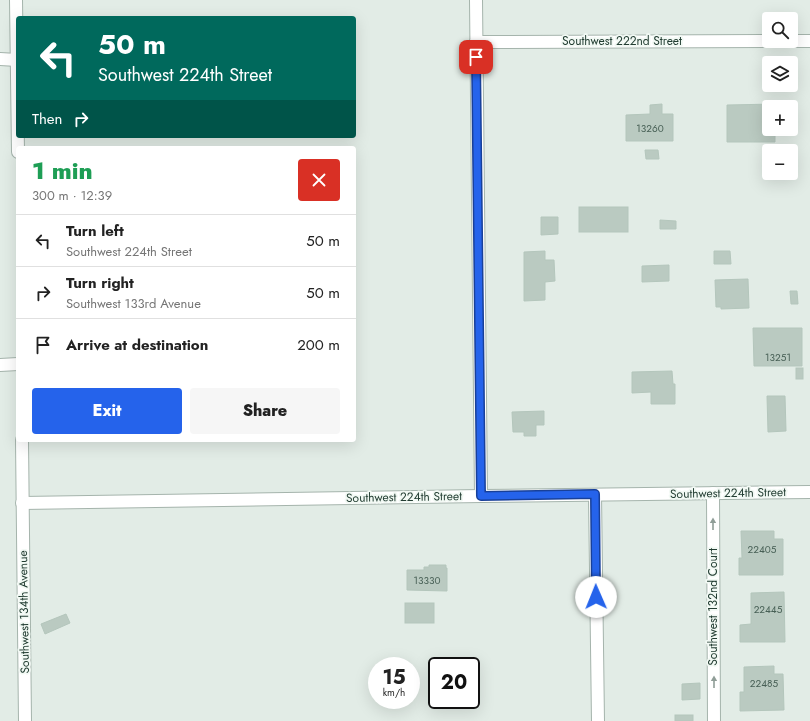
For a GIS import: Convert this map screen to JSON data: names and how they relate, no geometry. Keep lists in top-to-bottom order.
{
  "streets": {
    "street": [
      "Southwest 222nd Street",
      "Southwest 224th Street",
      "Southwest 132nd Court",
      "Southwest 134th Avenue"
    ]
  },
  "crossings": [
    ["Southwest 224th Street", "Southwest 132nd Court"],
    ["Southwest 224th Street", "Southwest 134th Avenue"]
  ],
  "one_way": ["Southwest 132nd Court"],
  "house_numbers": [
    "13260",
    "13251",
    "22405",
    "13330",
    "22445",
    "22485"
  ],
  "page": {
    "map_buttons": ["+", "−"],
    "turn": ["50 m", "Southwest 224th Street"],
    "then": "Then",
    "heading": ["1 min", "300 m · 12:39"],
    "list": [
      {
        "name": "Turn left",
        "note": "Southwest 224th Street",
        "value": "50 m"
      },
      {
        "name": "Turn right",
        "note": "Southwest 133rd Avenue",
        "value": "50 m"
      },
      {
        "name": "Arrive at destination",
        "value": "200 m"
      }
    ],
    "buttons": ["Exit", "Share"],
    "speed": "15 km/h",
    "limit": "20"
  }
}
